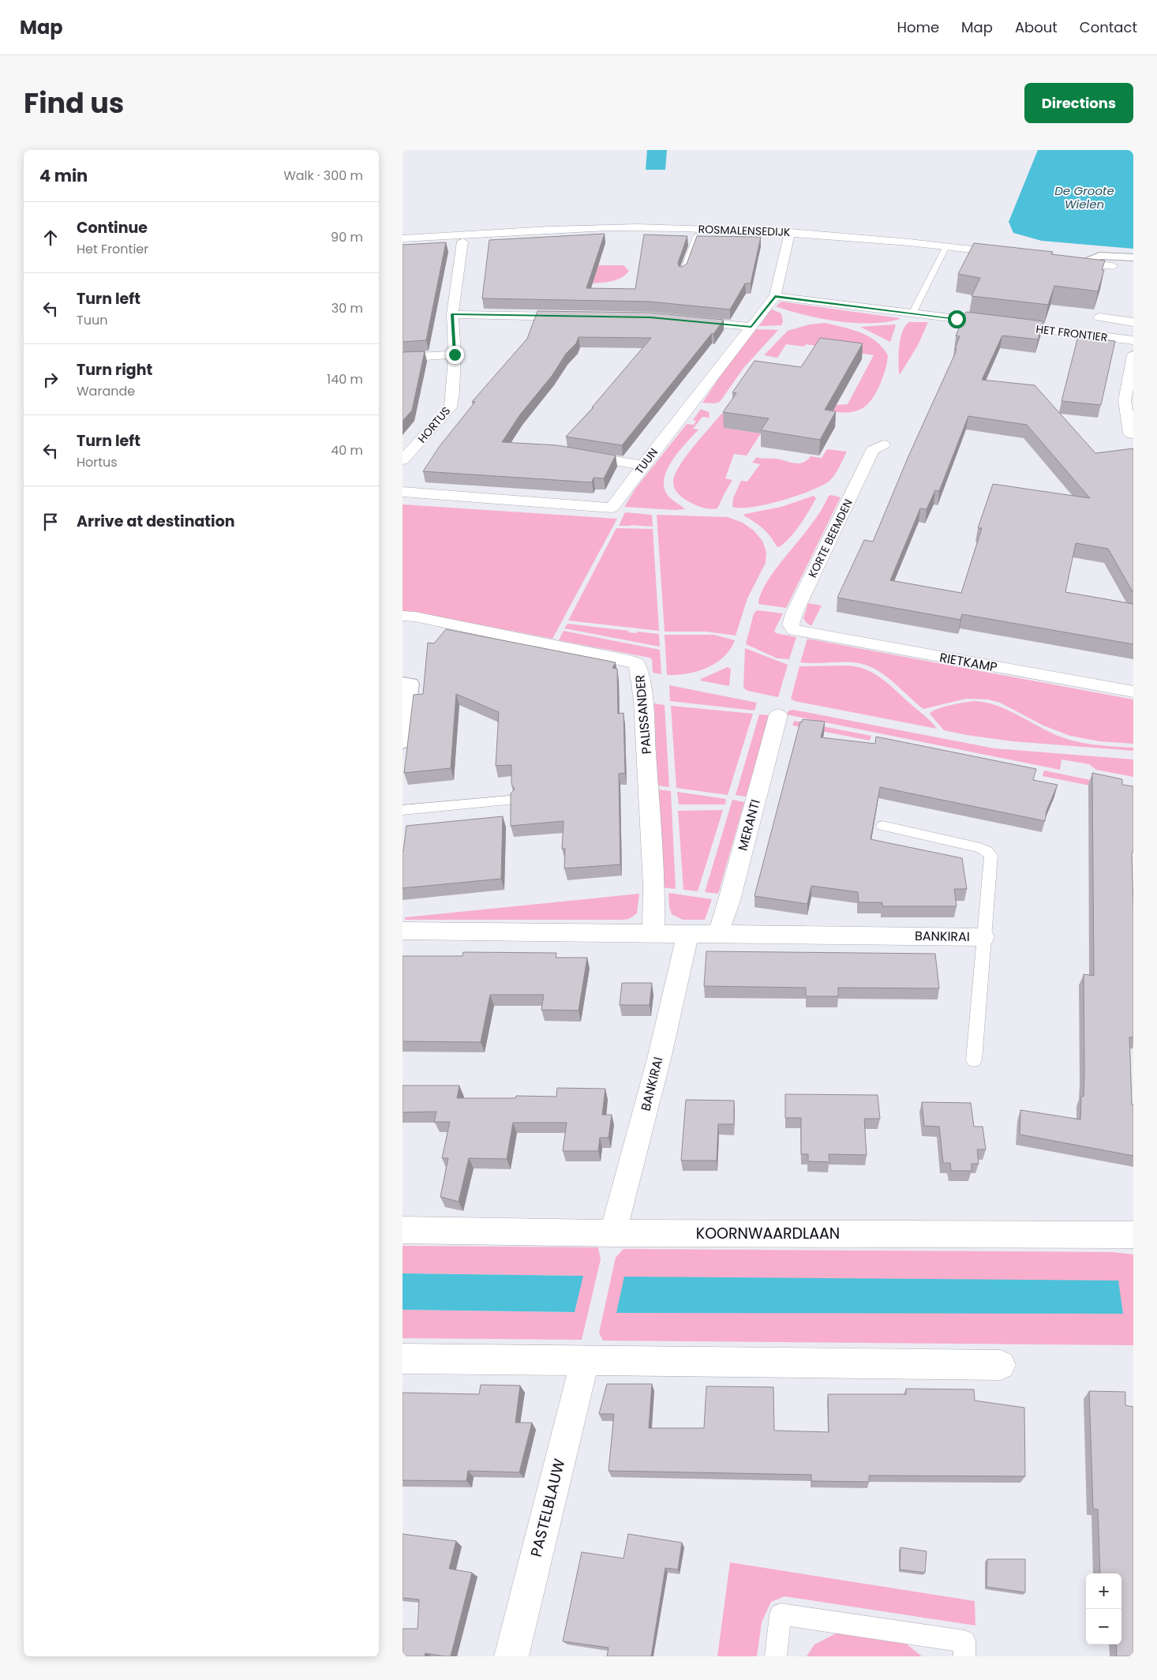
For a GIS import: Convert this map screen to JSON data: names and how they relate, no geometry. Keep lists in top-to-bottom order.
{
  "streets": {
    "street": [
      "ROSMALENSEDIJK",
      "HET FRONTIER",
      "HORTUS",
      "TUUN",
      "KORTE BEEMDEN",
      "RIETKAMP",
      "PALISSANDER",
      "MERANTI",
      "BANKIRAI",
      "KOORNWAARDLAAN",
      "PASTELBLAUW"
    ]
  },
  "crossings": [
    ["ROSMALENSEDIJK", "TUUN"],
    ["HET FRONTIER", "TUUN"],
    ["KORTE BEEMDEN", "RIETKAMP"],
    ["PALISSANDER", "BANKIRAI"],
    ["MERANTI", "BANKIRAI"],
    ["BANKIRAI", "KOORNWAARDLAAN"]
  ],
  "water": ["De Groote Wielen"],
  "page": {
    "header": "Map",
    "nav": [
      "Home",
      "Map",
      "About",
      "Contact"
    ],
    "title": "Find us",
    "buttons": "Directions",
    "heading": ["4 min", "Walk · 300 m"],
    "list": [
      ["Continue", "Het Frontier", "90 m"],
      ["Turn left", "Tuun", "30 m"],
      ["Turn right", "Warande", "140 m"],
      ["Turn left", "Hortus", "40 m"],
      "Arrive at destination"
    ],
    "map_buttons": ["+", "−"]
  }
}
